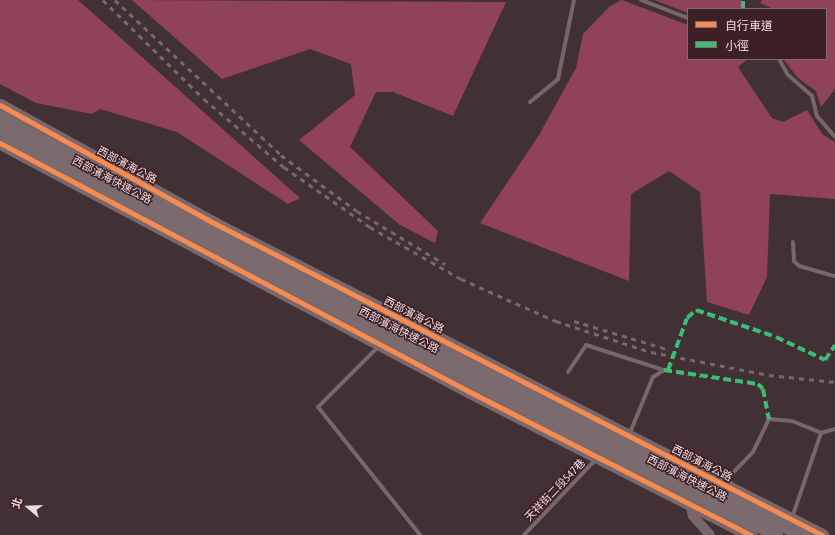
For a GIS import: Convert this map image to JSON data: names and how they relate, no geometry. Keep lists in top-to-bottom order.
{
  "streets": {
    "highway": ["西部濱海快速公路"],
    "main road": ["西部濱海公路"],
    "lane": ["天祥街二段547巷"]
  },
  "legend": ["自行車道", "小徑"],
  "north": "left"
}
